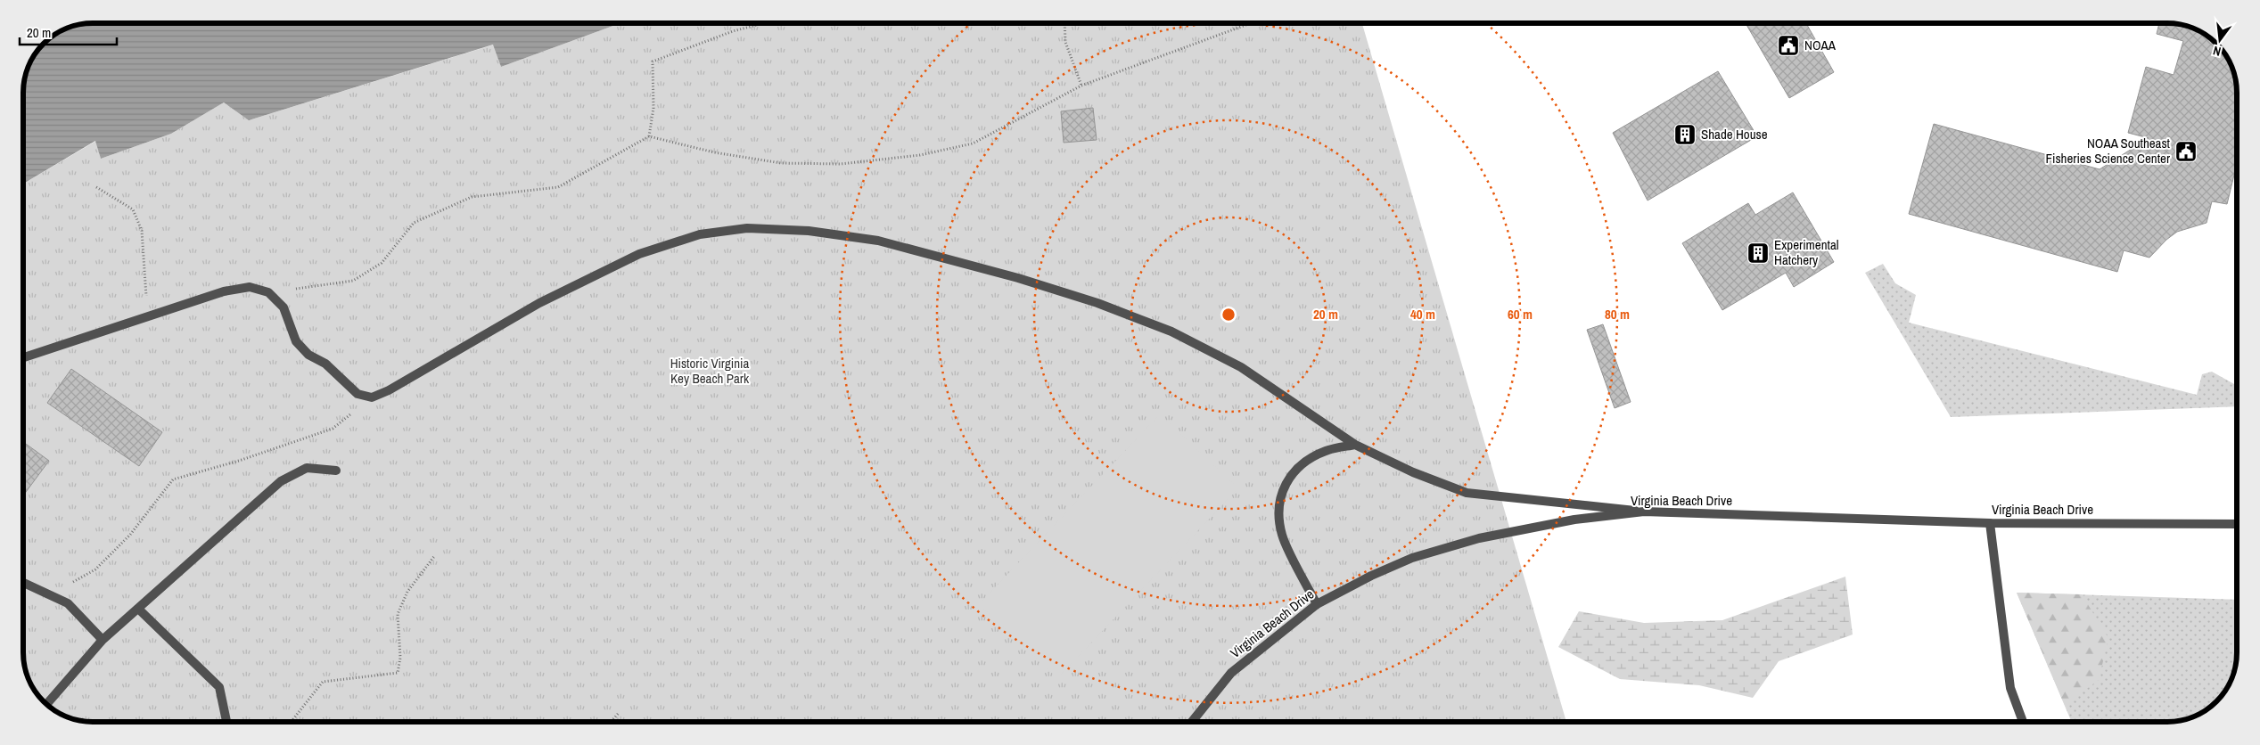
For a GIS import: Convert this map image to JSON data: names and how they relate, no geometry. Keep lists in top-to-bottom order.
{
  "streets": {
    "street": ["Virginia Beach Drive"]
  },
  "parks": ["Historic Virginia Key Beach Park"],
  "places": {
    "public building": ["NOAA", "NOAA Southeast Fisheries Science Center"],
    "building": ["Shade House", "Experimental Hatchery"]
  },
  "scale_bar": "20 m",
  "north": "bottom",
  "rings": [
    "20 m",
    "40 m",
    "60 m",
    "80 m"
  ]
}
